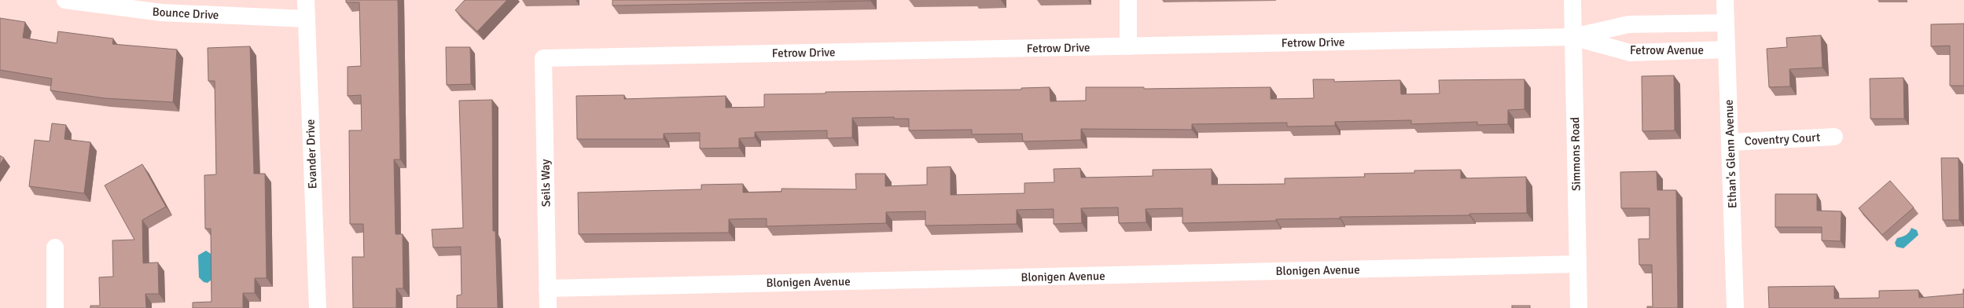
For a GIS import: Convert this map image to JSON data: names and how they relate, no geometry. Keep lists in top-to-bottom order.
{
  "streets": {
    "street": [
      "Bounce Drive",
      "Fetrow Drive",
      "Fetrow Avenue",
      "Coventry Court",
      "Evander Drive",
      "Simmons Road",
      "Ethan's Glenn Avenue",
      "Seils Way",
      "Blonigen Avenue"
    ]
  },
  "crossings": [
    ["Bounce Drive", "Evander Drive"],
    ["Fetrow Drive", "Fetrow Avenue"],
    ["Fetrow Drive", "Simmons Road"],
    ["Fetrow Drive", "Seils Way"],
    ["Fetrow Avenue", "Simmons Road"],
    ["Fetrow Avenue", "Ethan's Glenn Avenue"],
    ["Coventry Court", "Ethan's Glenn Avenue"],
    ["Simmons Road", "Blonigen Avenue"],
    ["Seils Way", "Blonigen Avenue"]
  ]
}
